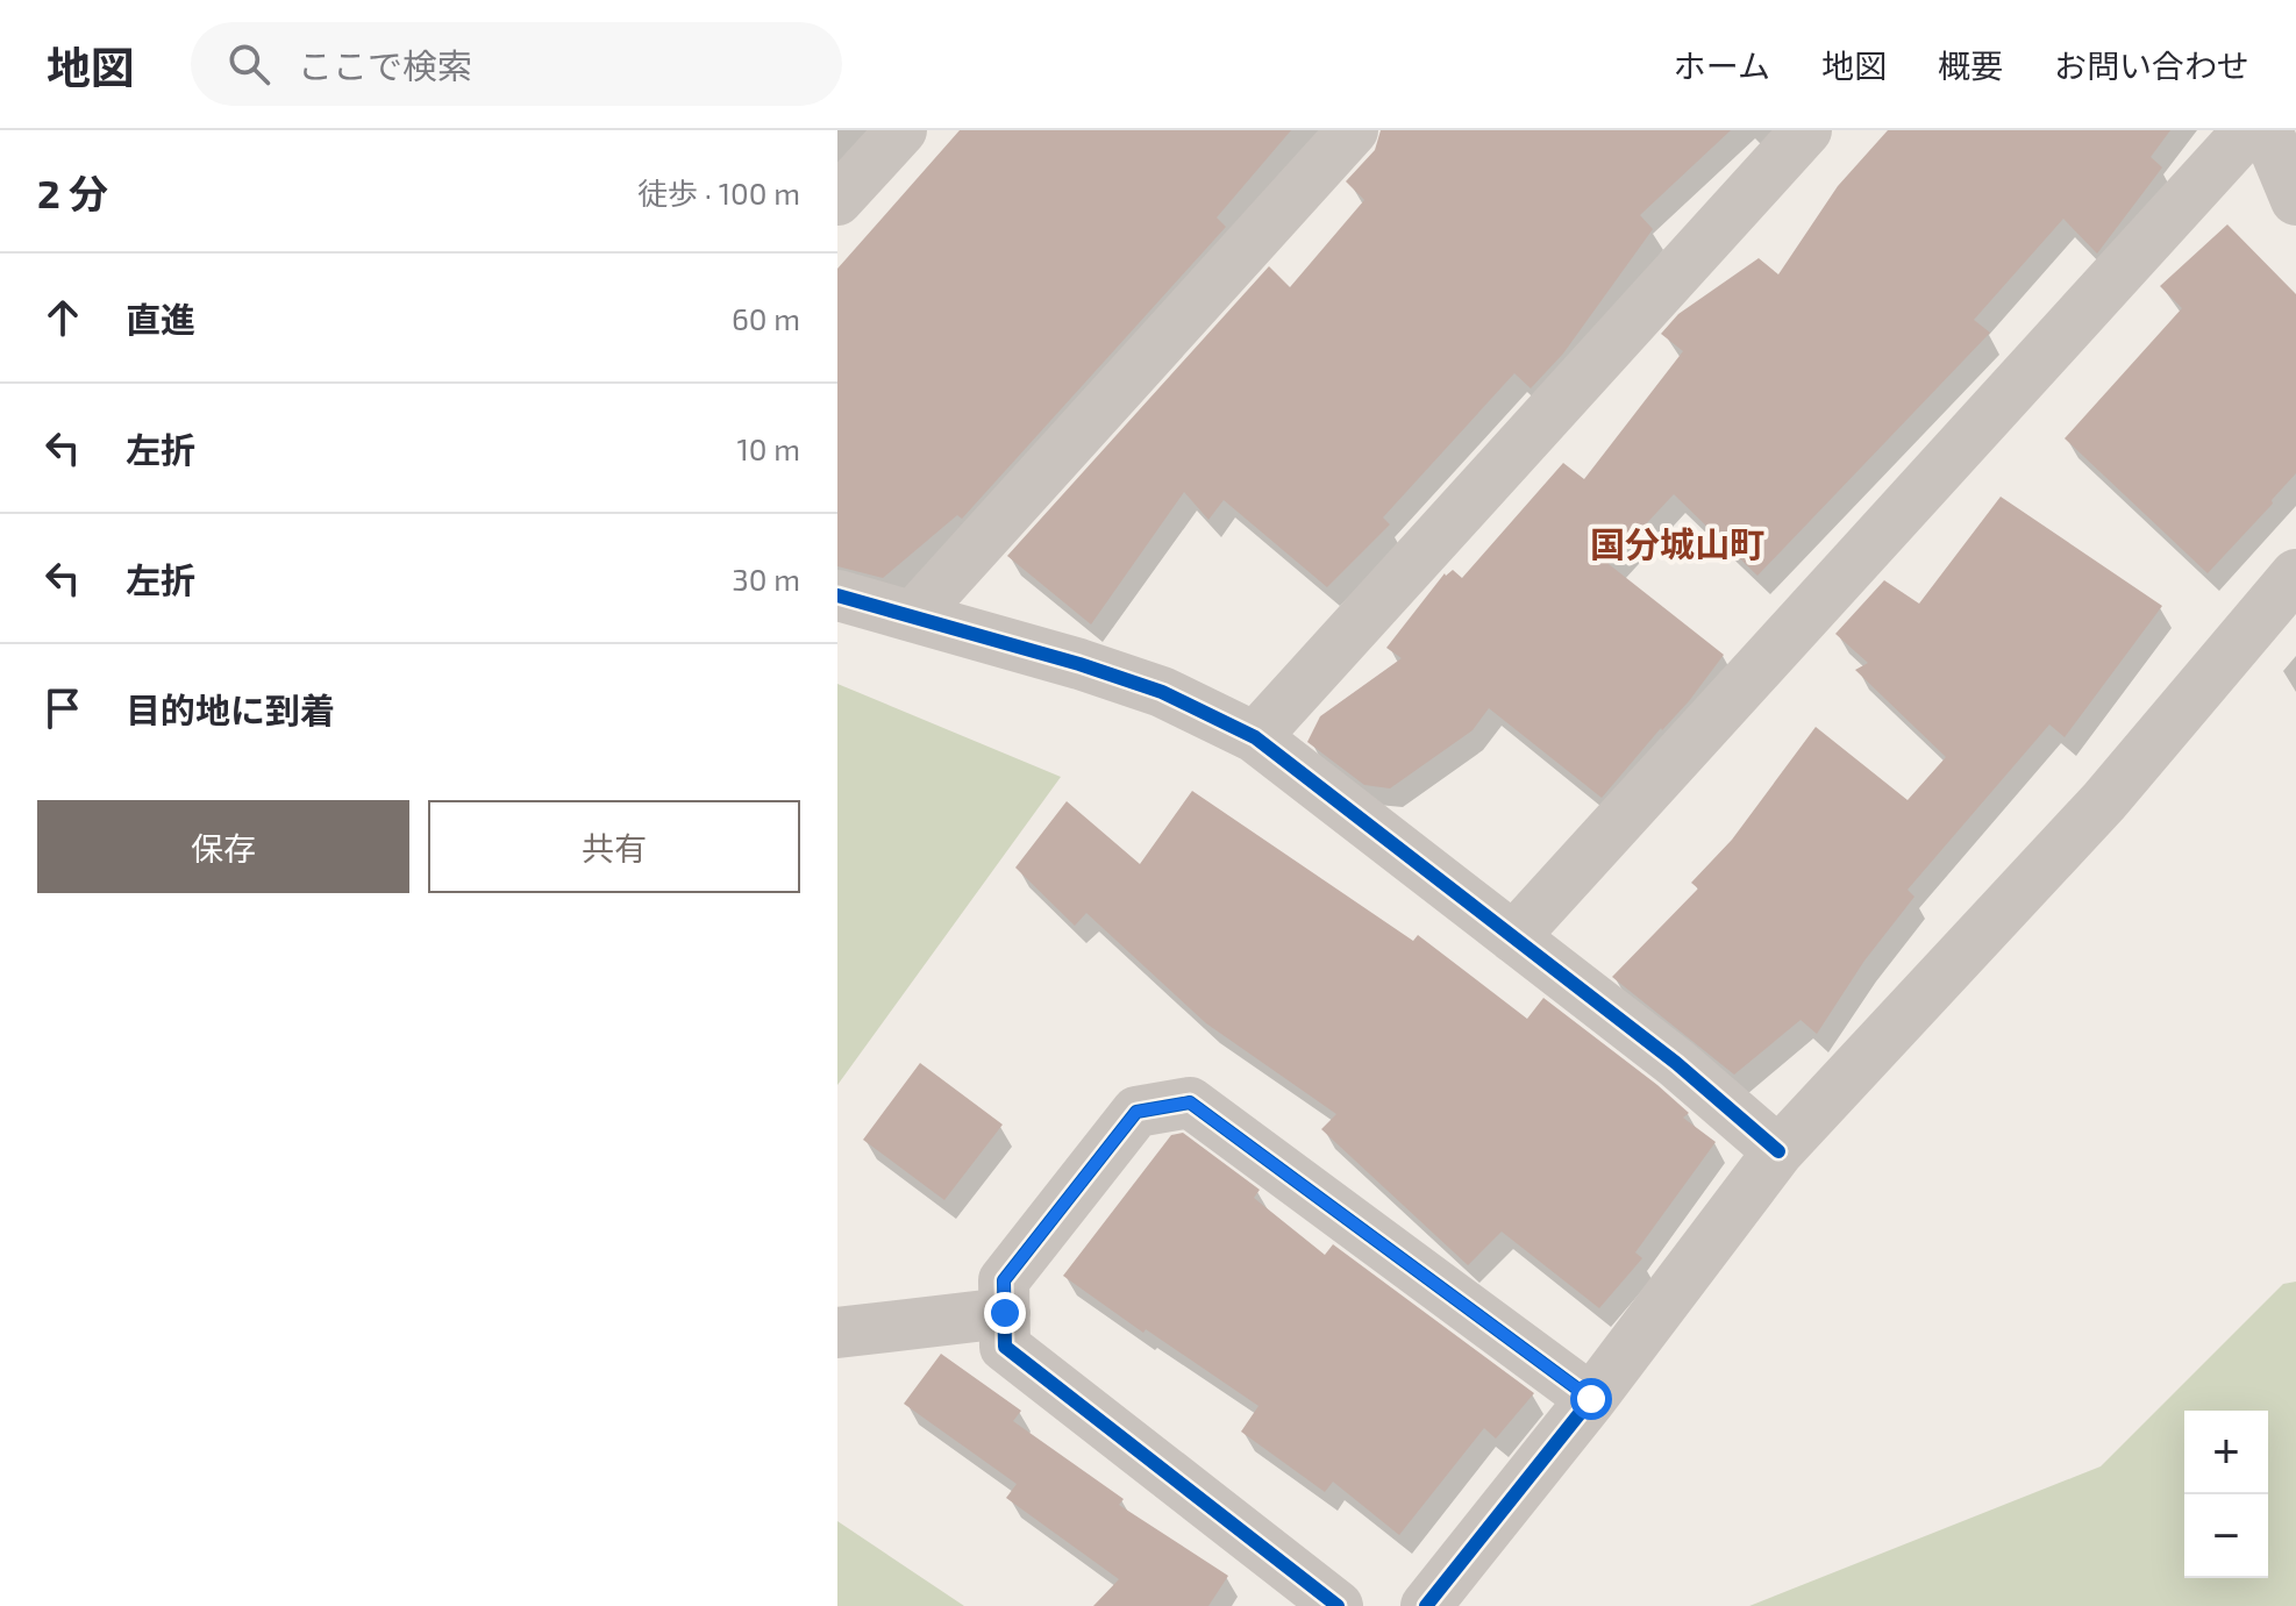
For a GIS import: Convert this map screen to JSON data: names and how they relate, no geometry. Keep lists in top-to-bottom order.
{
  "districts": ["国分城山町"],
  "page": {
    "header": "地図",
    "search": "ここで検索",
    "nav": [
      "ホーム",
      "地図",
      "概要",
      "お問い合わせ"
    ],
    "heading": ["2 分", "徒歩 · 100 m"],
    "list": [
      ["直進", "60 m"],
      ["左折", "10 m"],
      ["左折", "30 m"],
      "目的地に到着"
    ],
    "buttons": ["保存", "共有"],
    "map_buttons": ["+", "−"]
  }
}
